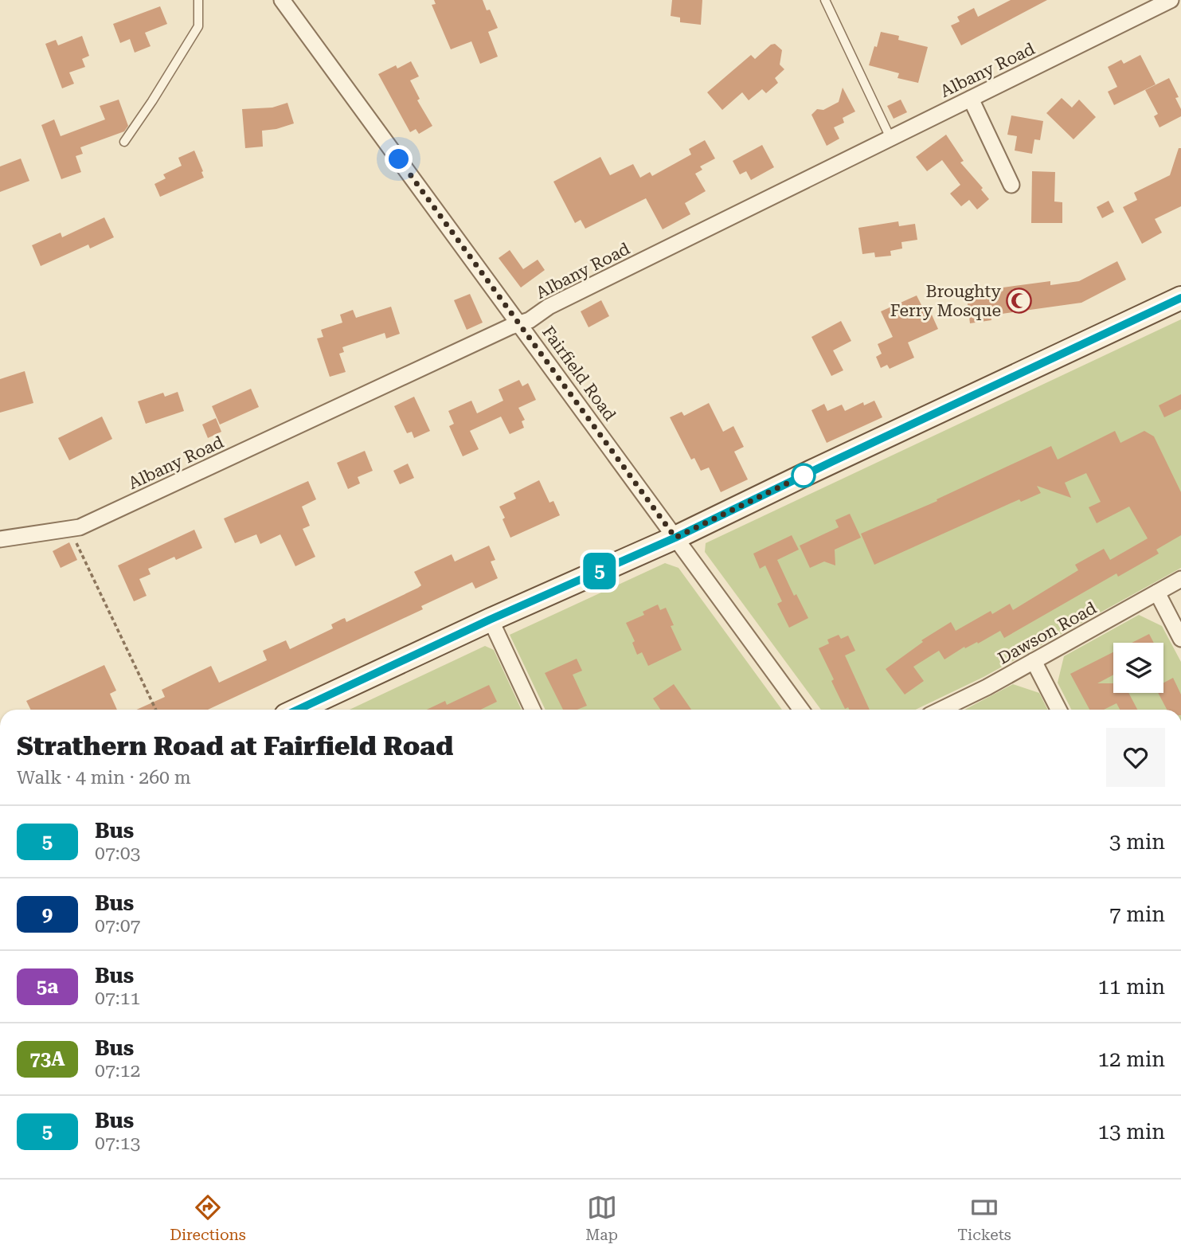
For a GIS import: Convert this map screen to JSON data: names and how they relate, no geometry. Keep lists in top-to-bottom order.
{
  "streets": {
    "street": ["Albany Road", "Fairfield Road", "Dawson Road"]
  },
  "crossings": [
    ["Albany Road", "Fairfield Road"]
  ],
  "places": {
    "mosque": ["Broughty Ferry Mosque"]
  },
  "lines": ["bus line 5"],
  "page": {
    "on_map": "5",
    "heading": ["Strathern Road at Fairfield Road", "Walk · 4 min · 260 m"],
    "list": [
      {
        "mark": "5",
        "name": "Bus",
        "note": "07:03",
        "value": "3 min"
      },
      {
        "mark": "9",
        "name": "Bus",
        "note": "07:07",
        "value": "7 min"
      },
      {
        "mark": "5a",
        "name": "Bus",
        "note": "07:11",
        "value": "11 min"
      },
      {
        "mark": "73A",
        "name": "Bus",
        "note": "07:12",
        "value": "12 min"
      },
      {
        "mark": "5",
        "name": "Bus",
        "note": "07:13",
        "value": "13 min"
      }
    ],
    "tabs": ["Directions", "Map", "Tickets"]
  }
}
